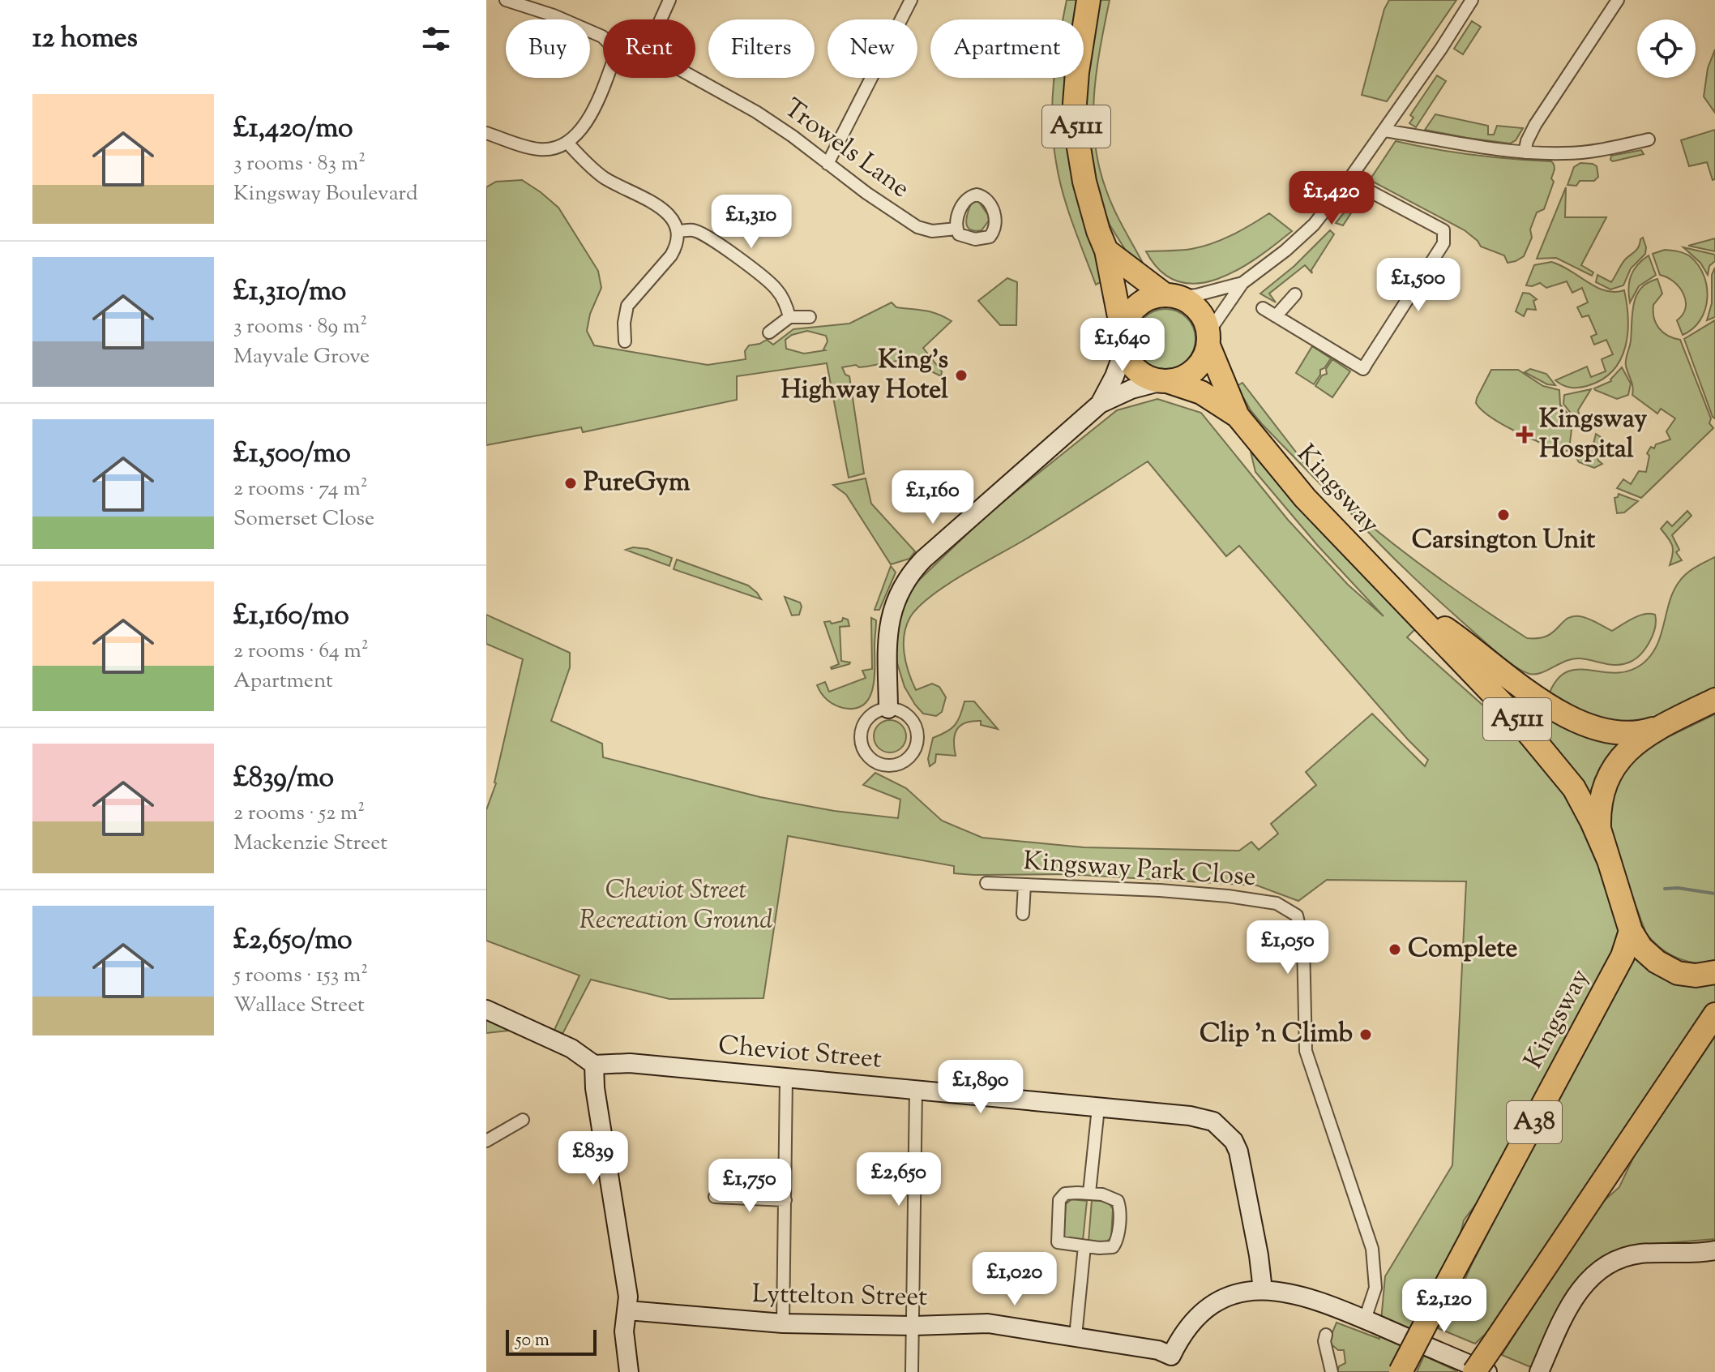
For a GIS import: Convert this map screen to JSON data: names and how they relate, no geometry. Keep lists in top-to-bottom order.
{
  "streets": {
    "highway": ["A5111", "Kingsway", "A38"],
    "street": [
      "Trowels Lane",
      "Kingsway Park Close",
      "Cheviot Street",
      "Lyttelton Street"
    ]
  },
  "crossings": [
    ["A5111", "Kingsway"],
    ["Kingsway Park Close", "Lyttelton Street"],
    ["Cheviot Street", "Lyttelton Street"]
  ],
  "parks": ["Cheviot Street Recreation Ground"],
  "places": {
    "other": [
      "King's Highway Hotel",
      "PureGym",
      "Carsington Unit",
      "Complete",
      "Clip 'n Climb"
    ],
    "health": ["Kingsway Hospital"]
  },
  "scale_bar": "50 m",
  "page": {
    "heading": "12 homes",
    "chip": [
      "Buy",
      "Rent",
      "Filters",
      "New",
      "Apartment"
    ],
    "list": [
      {
        "name": "£1,420/mo",
        "note": "3 rooms · 83 m² · Kingsway Boulevard"
      },
      {
        "name": "£1,310/mo",
        "note": "3 rooms · 89 m² · Mayvale Grove"
      },
      {
        "name": "£1,500/mo",
        "note": "2 rooms · 74 m² · Somerset Close"
      },
      {
        "name": "£1,160/mo",
        "note": "2 rooms · 64 m² · Apartment"
      },
      {
        "name": "£839/mo",
        "note": "2 rooms · 52 m² · Mackenzie Street"
      },
      {
        "name": "£2,650/mo",
        "note": "5 rooms · 153 m² · Wallace Street"
      }
    ],
    "price": [
      "£1,420",
      "£1,310",
      "£1,500",
      "£1,640",
      "£1,160",
      "£1,050",
      "£1,890",
      "£839",
      "£2,650",
      "£1,750",
      "£1,020",
      "£2,120"
    ],
    "scale": "50 m"
  }
}
